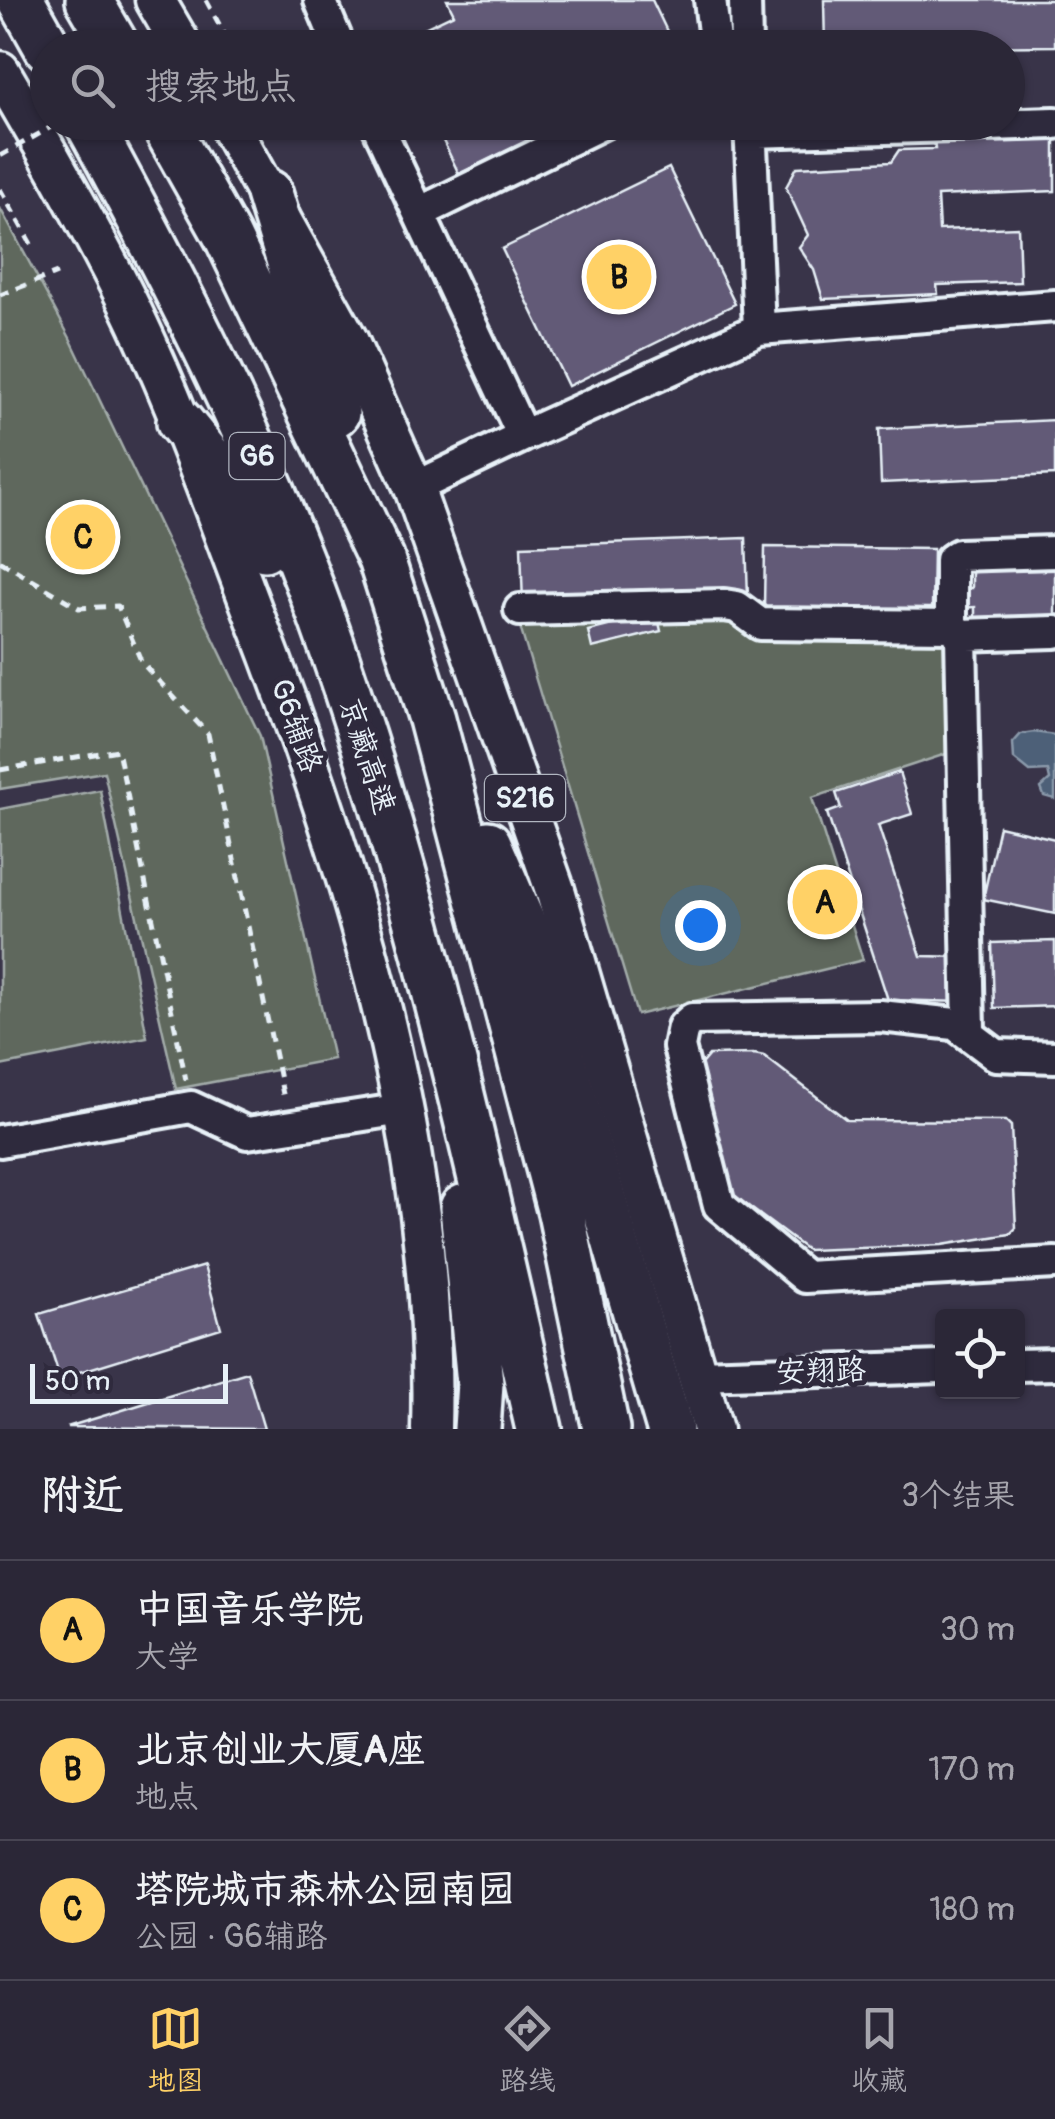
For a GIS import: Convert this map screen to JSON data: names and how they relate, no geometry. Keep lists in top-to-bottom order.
{
  "streets": {
    "highway": ["G6", "京藏高速"],
    "main road": ["G6辅路", "S216"],
    "street": ["安翔路"]
  },
  "crossings": [
    ["S216", "安翔路"]
  ],
  "scale_bar": "50 m",
  "page": {
    "search": "搜索地点",
    "pins": ["B", "C", "A"],
    "scale": "50 m",
    "heading": ["附近", "3个结果"],
    "list": [
      {
        "mark": "A",
        "name": "中国音乐学院",
        "note": "大学",
        "value": "30 m"
      },
      {
        "mark": "B",
        "name": "北京创业大厦A座",
        "note": "地点",
        "value": "170 m"
      },
      {
        "mark": "C",
        "name": "塔院城市森林公园南园",
        "note": "公园 · G6辅路",
        "value": "180 m"
      }
    ],
    "nav": ["地图", "路线", "收藏"]
  }
}
